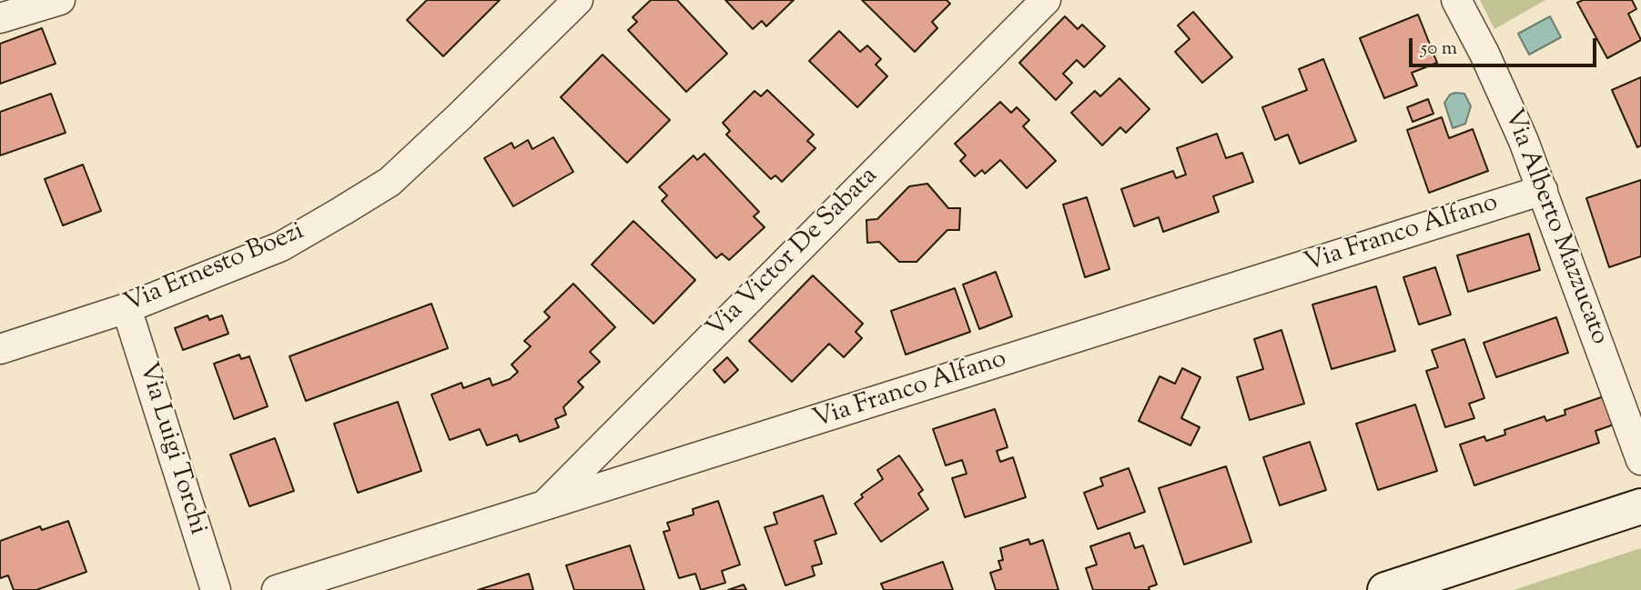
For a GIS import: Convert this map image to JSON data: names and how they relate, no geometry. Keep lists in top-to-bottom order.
{
  "streets": {
    "street": [
      "Via Alberto Mazzucato",
      "Via Franco Alfano",
      "Via Victor De Sabata",
      "Via Ernesto Boezi",
      "Via Luigi Torchi"
    ]
  },
  "crossings": [
    ["Via Alberto Mazzucato", "Via Franco Alfano"],
    ["Via Franco Alfano", "Via Victor De Sabata"],
    ["Via Ernesto Boezi", "Via Luigi Torchi"]
  ],
  "scale_bar": "50 m"
}
